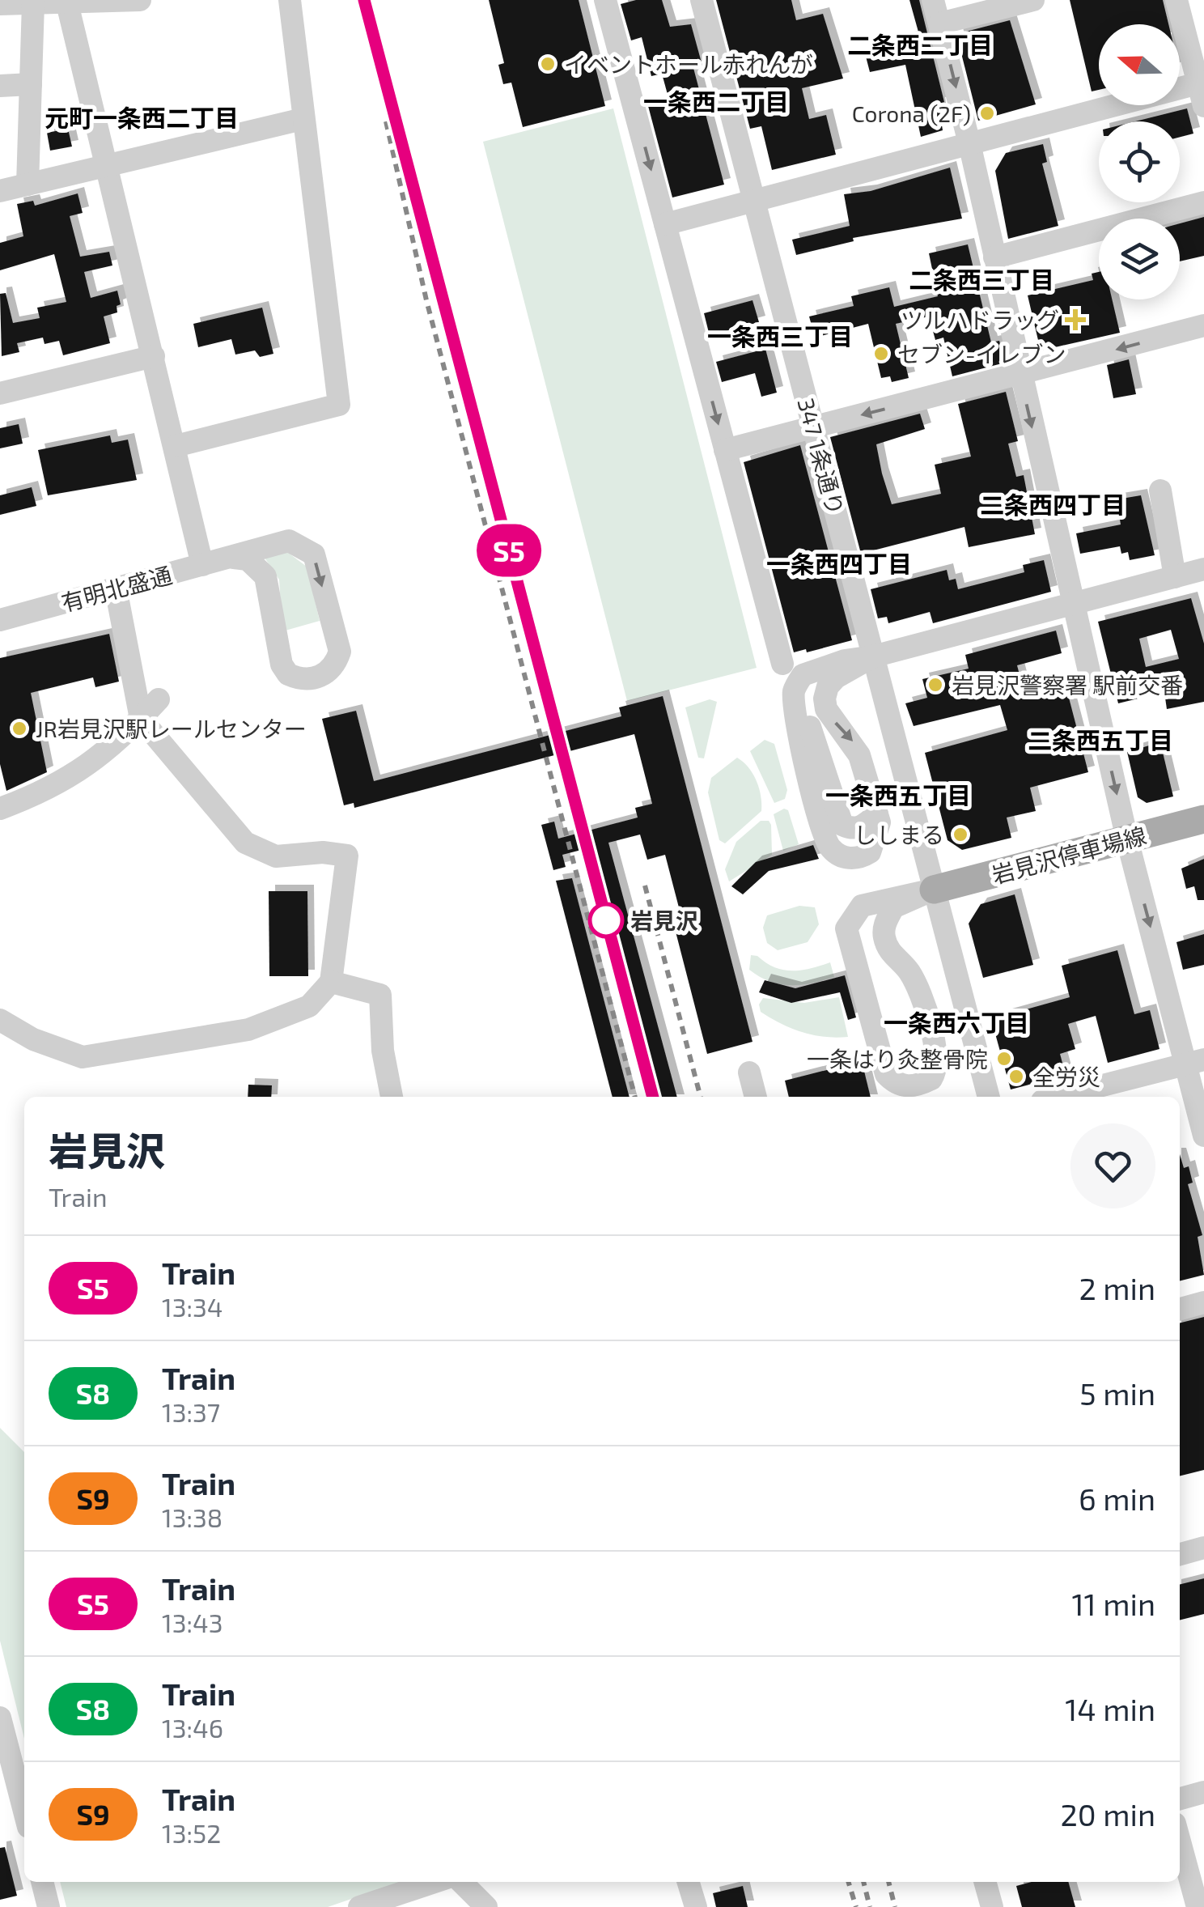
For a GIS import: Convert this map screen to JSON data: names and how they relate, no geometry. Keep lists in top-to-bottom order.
{
  "streets": {
    "main road": ["岩見沢停車場線"],
    "street": ["347 1条通り", "有明北盛通"]
  },
  "crossings": [
    ["347 1条通り", "岩見沢停車場線"]
  ],
  "districts": [
    "二条西二丁目",
    "一条西二丁目",
    "元町一条西二丁目",
    "二条西三丁目",
    "一条西三丁目",
    "二条西四丁目",
    "一条西四丁目",
    "二条西五丁目",
    "一条西五丁目",
    "一条西六丁目"
  ],
  "places": {
    "other": [
      "イベントホール赤れんが",
      "Corona (2F)",
      "セブン-イレブン",
      "岩見沢警察署 駅前交番",
      "JR岩見沢駅レールセンター",
      "ししまる",
      "岩見沢",
      "一条はり灸整骨院",
      "全労災"
    ],
    "health": ["ツルハドラッグ"]
  },
  "north": "left",
  "page": {
    "on_map": "S5",
    "heading": ["岩見沢", "Train"],
    "list": [
      {
        "mark": "S5",
        "name": "Train",
        "note": "13:34",
        "value": "2 min"
      },
      {
        "mark": "S8",
        "name": "Train",
        "note": "13:37",
        "value": "5 min"
      },
      {
        "mark": "S9",
        "name": "Train",
        "note": "13:38",
        "value": "6 min"
      },
      {
        "mark": "S5",
        "name": "Train",
        "note": "13:43",
        "value": "11 min"
      },
      {
        "mark": "S8",
        "name": "Train",
        "note": "13:46",
        "value": "14 min"
      },
      {
        "mark": "S9",
        "name": "Train",
        "note": "13:52",
        "value": "20 min"
      }
    ]
  }
}
